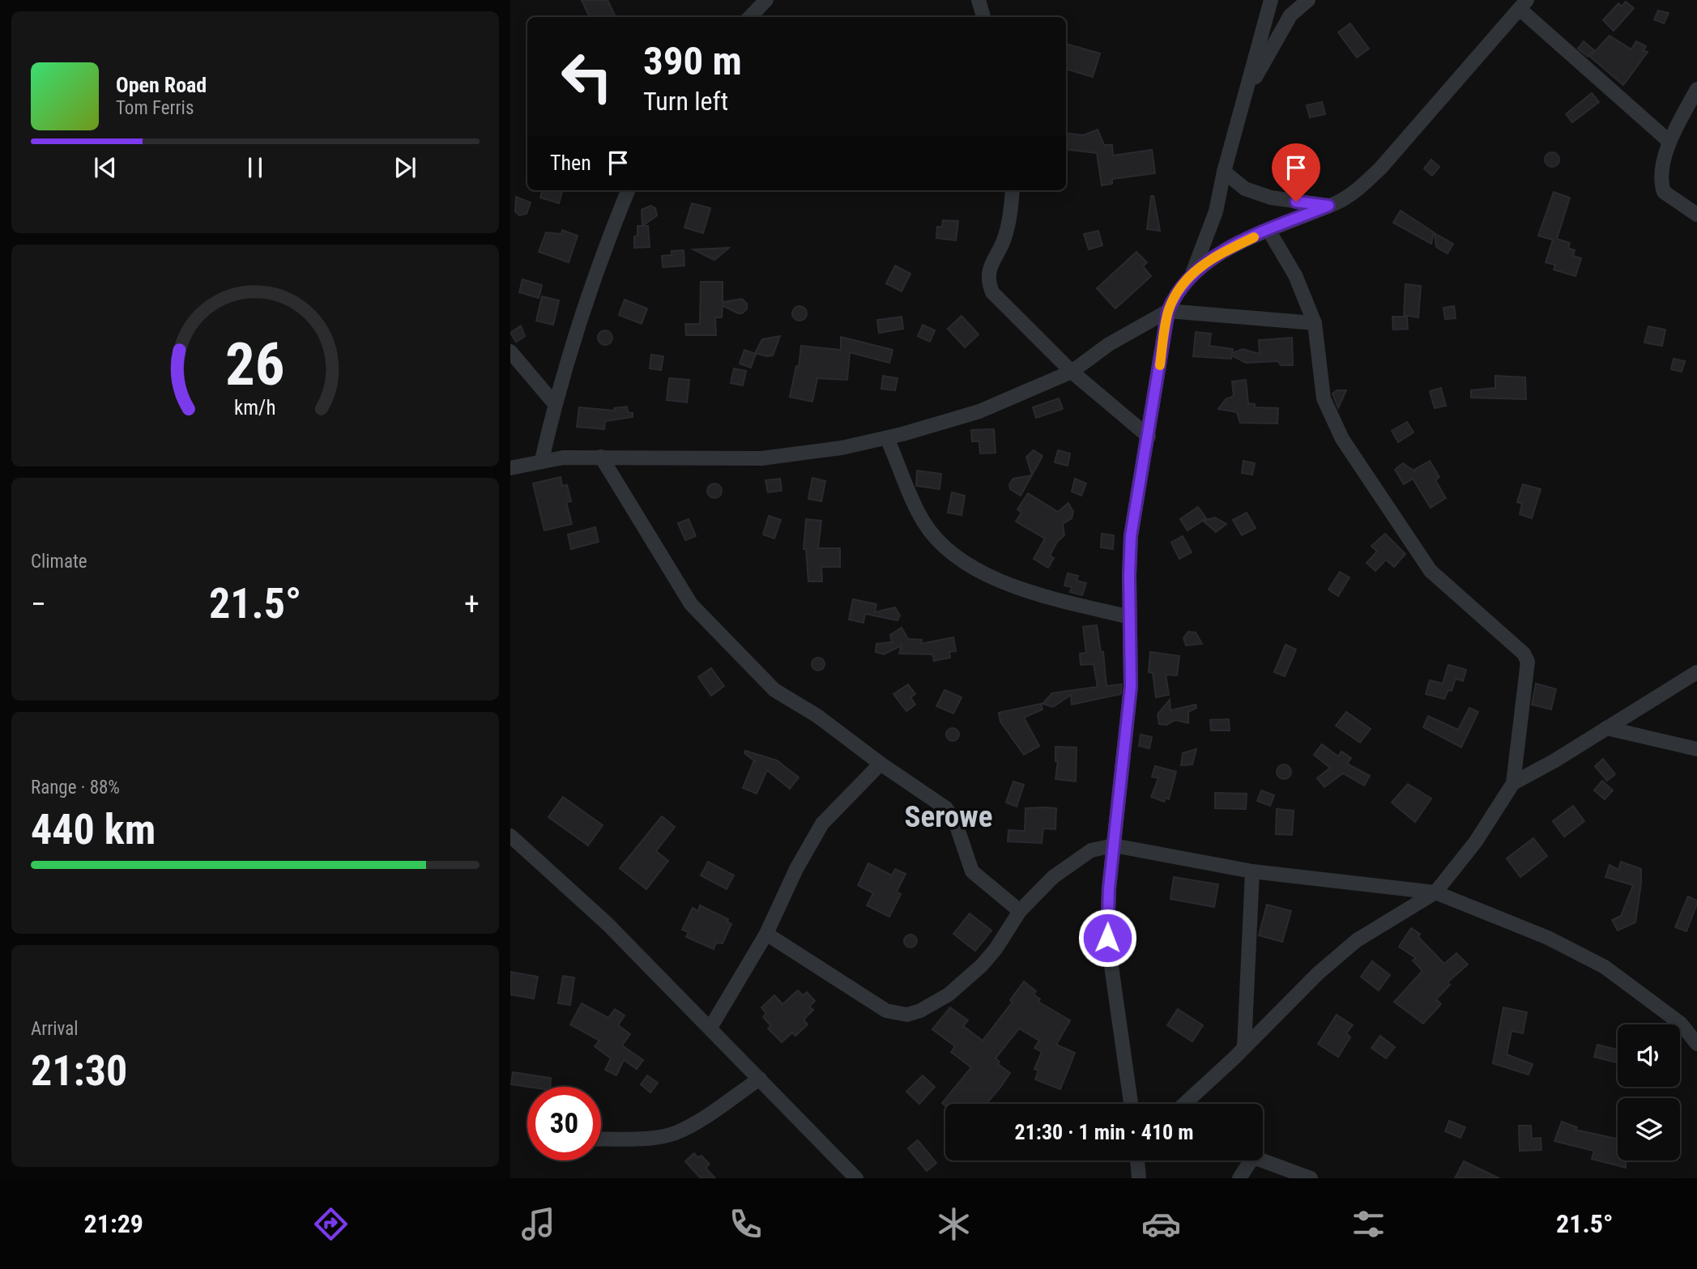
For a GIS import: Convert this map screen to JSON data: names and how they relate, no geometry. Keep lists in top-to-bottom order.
{
  "districts": ["Serowe"],
  "page": {
    "turn": ["390 m", "Turn left"],
    "song": ["Open Road", "Tom Ferris"],
    "then": "Then",
    "tile": [
      "Climate",
      ["Range · 88%", "440 km"],
      ["Arrival", "21:30"]
    ],
    "heat": ["−", "21.5°", "+"],
    "limit": "30",
    "trip": "21:30 · 1 min · 410 m",
    "tabs": ["21:29", "21.5°"],
    "gauge": ["26", "km/h"]
  }
}
